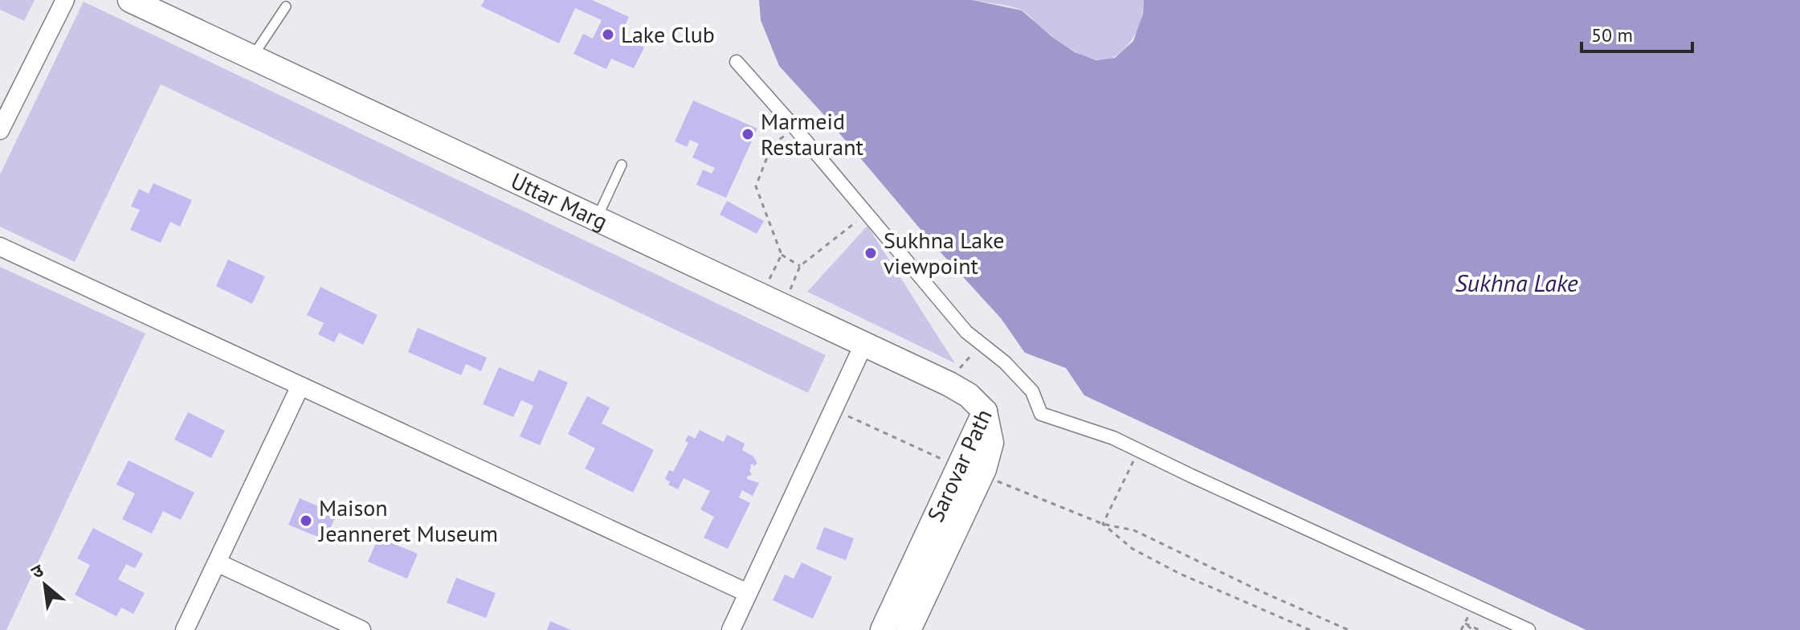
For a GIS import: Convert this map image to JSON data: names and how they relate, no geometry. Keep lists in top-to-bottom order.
{
  "streets": {
    "main road": ["Uttar Marg", "Sarovar Path"]
  },
  "crossings": [
    ["Uttar Marg", "Sarovar Path"]
  ],
  "water": ["Sukhna Lake"],
  "places": [
    "Lake Club",
    "Marmeid Restaurant",
    "Sukhna Lake viewpoint",
    "Maison Jeanneret Museum"
  ],
  "scale_bar": "50 m",
  "north": "top left"
}
